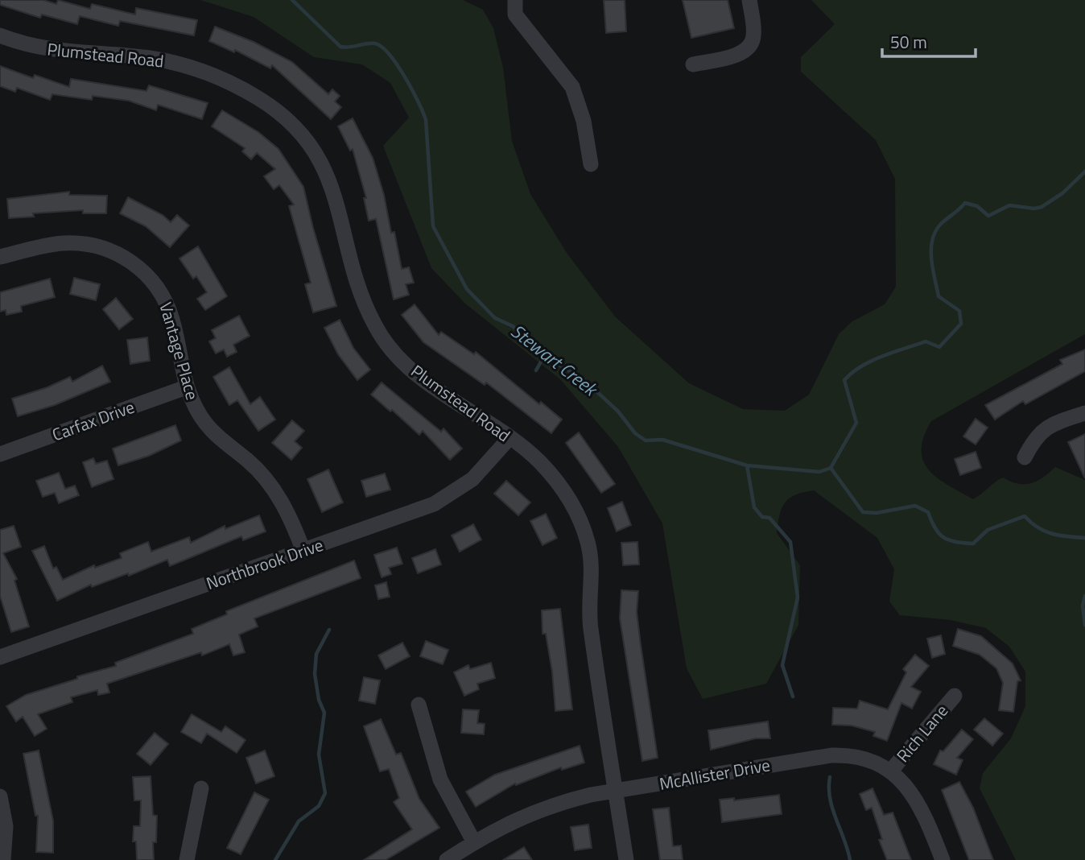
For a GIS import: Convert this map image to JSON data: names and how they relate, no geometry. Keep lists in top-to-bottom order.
{
  "streets": {
    "street": [
      "Plumstead Road",
      "Vantage Place",
      "Carfax Drive",
      "Northbrook Drive",
      "Rich Lane",
      "McAllister Drive"
    ]
  },
  "crossings": [
    ["Plumstead Road", "Northbrook Drive"],
    ["Plumstead Road", "McAllister Drive"],
    ["Vantage Place", "Carfax Drive"],
    ["Vantage Place", "Northbrook Drive"],
    ["Rich Lane", "McAllister Drive"]
  ],
  "water": ["Stewart Creek"],
  "scale_bar": "50 m"
}
